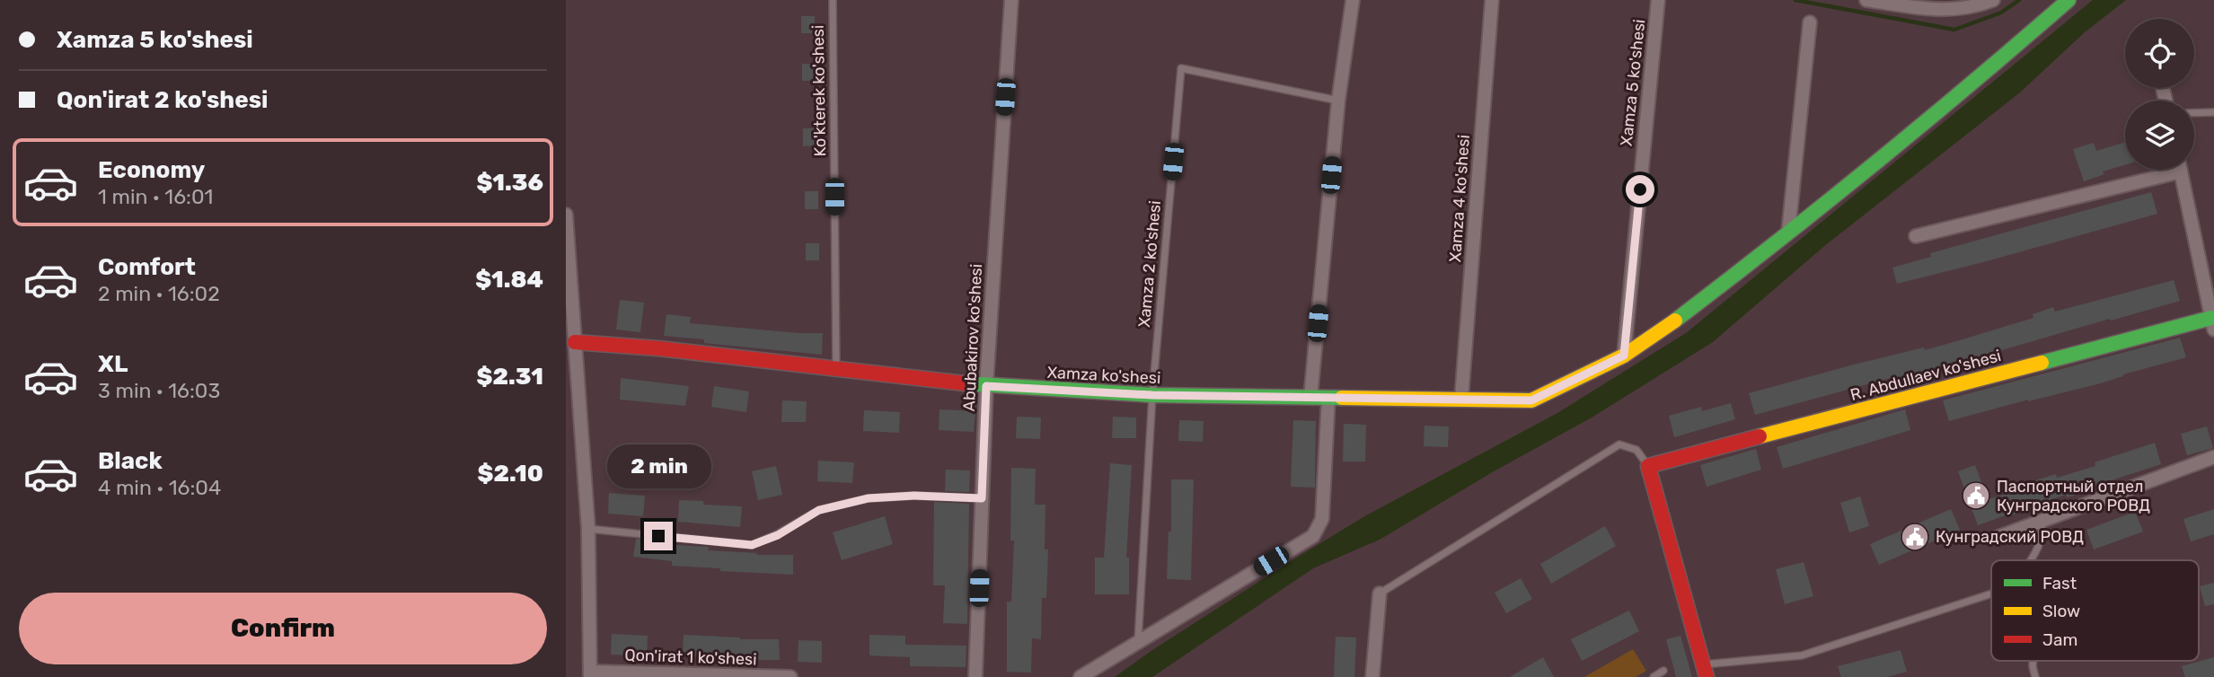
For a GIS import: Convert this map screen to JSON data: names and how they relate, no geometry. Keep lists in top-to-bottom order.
{
  "streets": {
    "street": [
      "Xamza 5 ko'shesi",
      "Xamza 4 ko'shesi",
      "Abubakirov ko'shesi",
      "Xamza ko'shesi",
      "R. Abdullaev ko'shesi",
      "Qon'irat 1 ko'shesi"
    ],
    "lane": ["Ko'kterek ko'shesi", "Xamza 2 ko'shesi"]
  },
  "crossings": [
    ["Xamza 5 ko'shesi", "Xamza ko'shesi"],
    ["Ko'kterek ko'shesi", "Xamza ko'shesi"],
    ["Xamza 4 ko'shesi", "Xamza ko'shesi"],
    ["Xamza 2 ko'shesi", "Xamza ko'shesi"],
    ["Abubakirov ko'shesi", "Xamza ko'shesi"]
  ],
  "places": {
    "public building": ["Паспортный отдел Кунградского РОВД", "Кунградский РОВД"]
  },
  "legend": ["Fast", "Slow", "Jam"],
  "page": {
    "banner": ["Xamza 5 ko'shesi", "Qon'irat 2 ko'shesi"],
    "list": [
      {
        "name": "Economy",
        "note": "1 min · 16:01",
        "value": "$1.36"
      },
      {
        "name": "Comfort",
        "note": "2 min · 16:02",
        "value": "$1.84"
      },
      {
        "name": "XL",
        "note": "3 min · 16:03",
        "value": "$2.31"
      },
      {
        "name": "Black",
        "note": "4 min · 16:04",
        "value": "$2.10"
      }
    ],
    "bubble": "2 min",
    "buttons": "Confirm"
  }
}
